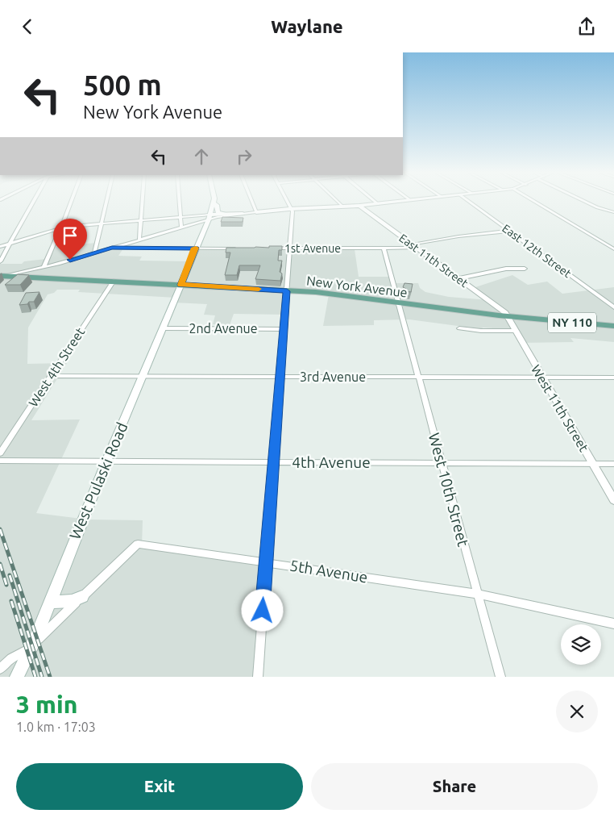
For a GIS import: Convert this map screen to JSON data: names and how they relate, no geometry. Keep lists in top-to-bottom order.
{
  "streets": {
    "main road": ["New York Avenue", "NY 110", "West Pulaski Road"],
    "street": [
      "1st Avenue",
      "East 12th Street",
      "East 11th Street",
      "2nd Avenue",
      "West 4th Street",
      "3rd Avenue",
      "West 11th Street",
      "4th Avenue",
      "West 10th Street",
      "5th Avenue"
    ]
  },
  "crossings": [
    ["1st Avenue", "East 12th Street"],
    ["1st Avenue", "East 11th Street"],
    ["1st Avenue", "West 10th Street"],
    ["East 11th Street", "New York Avenue"],
    ["East 11th Street", "West 11th Street"],
    ["New York Avenue", "West 4th Street"],
    ["New York Avenue", "West 11th Street"],
    ["New York Avenue", "West Pulaski Road"],
    ["New York Avenue", "West 10th Street"],
    ["2nd Avenue", "West Pulaski Road"],
    ["West 4th Street", "3rd Avenue"],
    ["3rd Avenue", "West 11th Street"],
    ["3rd Avenue", "West Pulaski Road"],
    ["3rd Avenue", "West 10th Street"],
    ["West 11th Street", "4th Avenue"],
    ["4th Avenue", "West Pulaski Road"],
    ["4th Avenue", "West 10th Street"],
    ["West Pulaski Road", "5th Avenue"],
    ["West 10th Street", "5th Avenue"]
  ],
  "page": {
    "header": "Waylane",
    "turn": ["500 m", "New York Avenue"],
    "heading": ["3 min", "1.0 km · 17:03"],
    "buttons": ["Exit", "Share"]
  }
}
